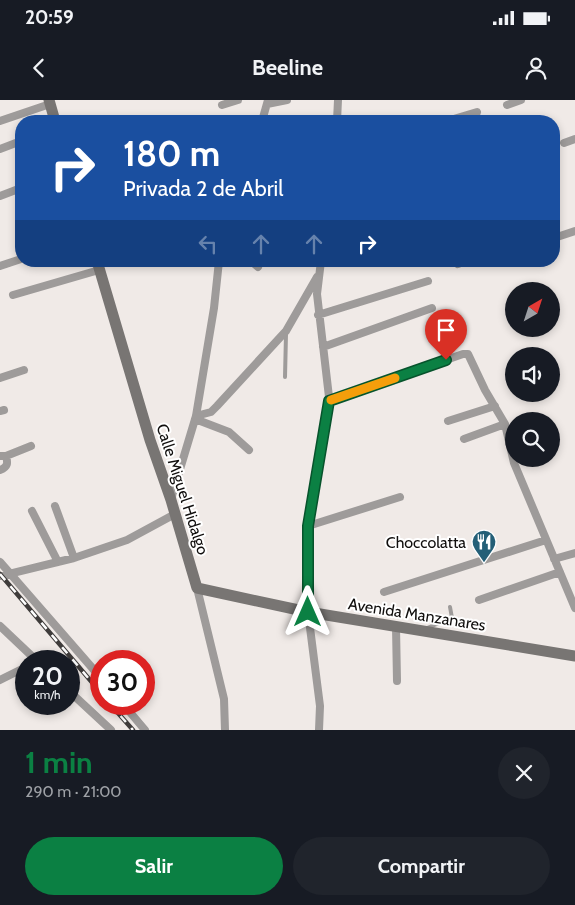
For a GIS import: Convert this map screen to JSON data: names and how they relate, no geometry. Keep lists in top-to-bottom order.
{
  "streets": {
    "street": ["Calle Miguel Hidalgo", "Avenida Manzanares"]
  },
  "crossings": [
    ["Calle Miguel Hidalgo", "Avenida Manzanares"]
  ],
  "places": {
    "restaurant": ["Choccolatta"]
  },
  "north": "top right",
  "page": {
    "status": "20:59",
    "header": "Beeline",
    "turn": ["180 m", "Privada 2 de Abril"],
    "speed": "20 km/h",
    "limit": "30",
    "heading": ["1 min", "290 m · 21:00"],
    "buttons": ["Salir", "Compartir"]
  }
}
